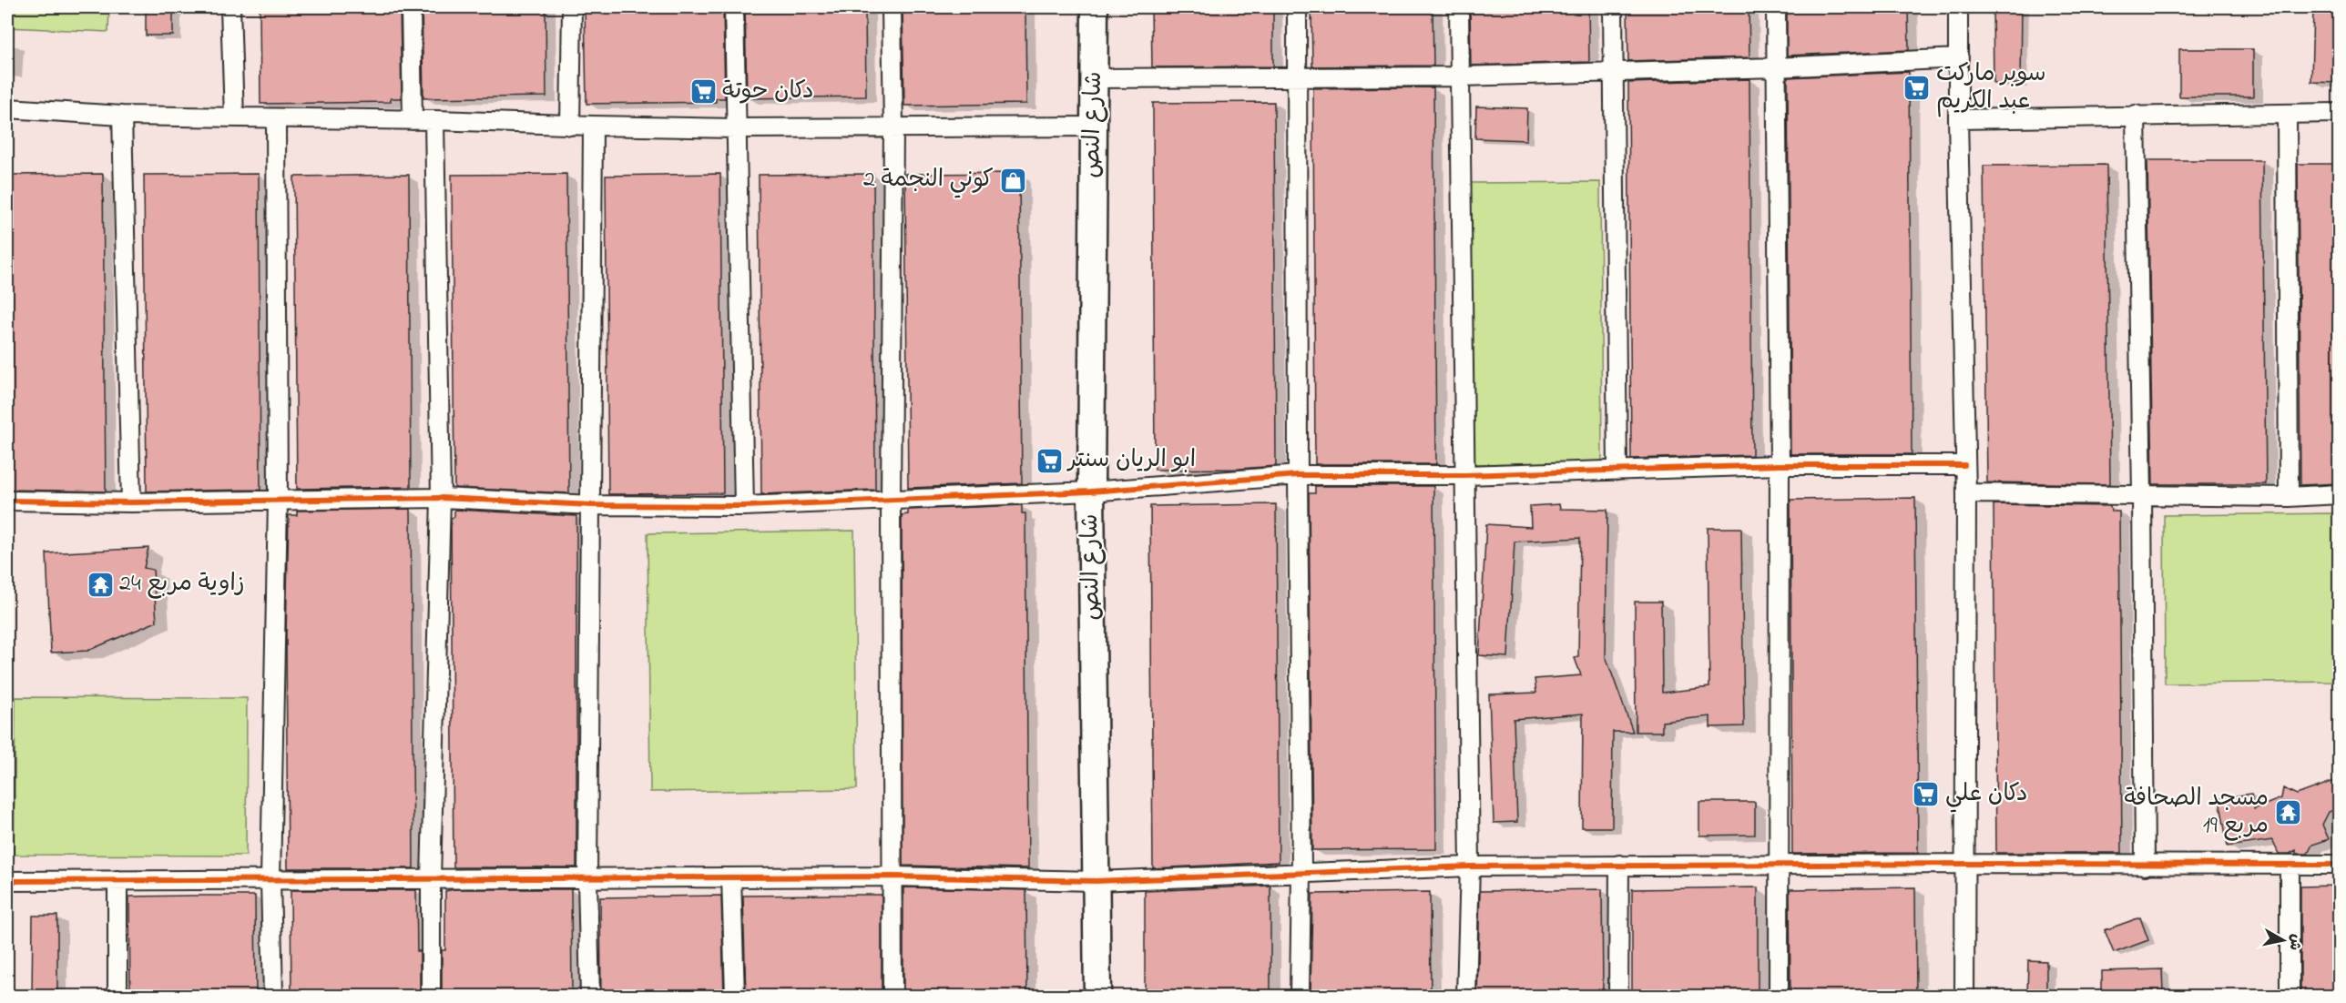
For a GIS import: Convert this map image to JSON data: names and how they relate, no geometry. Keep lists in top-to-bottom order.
{
  "streets": {
    "street": ["شارع النص"]
  },
  "places": {
    "supermarket": [
      "سوبر ماركت عبد الكريم",
      "دكان حوتة",
      "ابو الريان سنتر",
      "دكان علي"
    ],
    "shop": ["كوني النجمة 2"],
    "temple": ["زاوية مربع 24", "مسجد الصحافة مربع 19"]
  },
  "north": "right"
}
